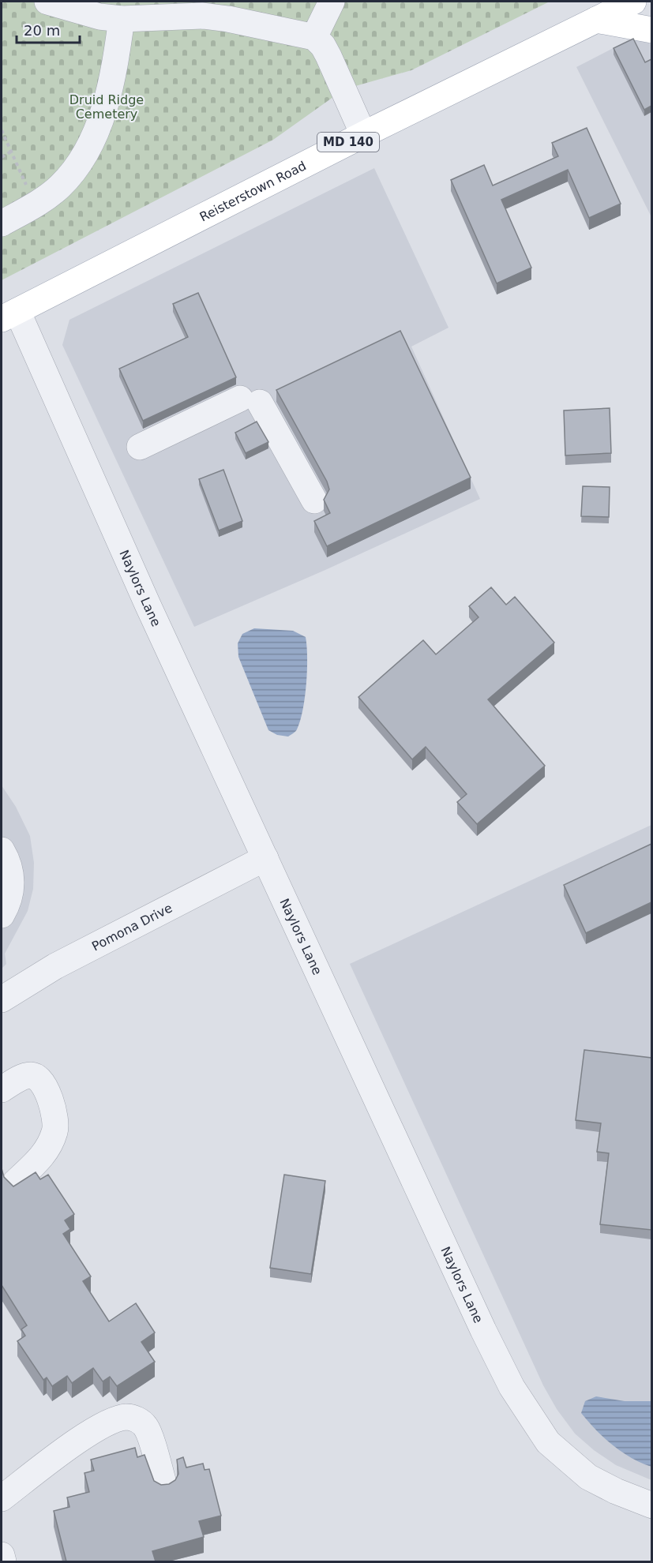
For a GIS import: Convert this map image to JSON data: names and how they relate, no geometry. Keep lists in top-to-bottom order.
{
  "streets": {
    "main road": ["MD 140", "Reisterstown Road"],
    "street": ["Naylors Lane", "Pomona Drive"]
  },
  "crossings": [
    ["Reisterstown Road", "Naylors Lane"],
    ["Naylors Lane", "Pomona Drive"]
  ],
  "parks": ["Druid Ridge Cemetery"],
  "scale_bar": "20 m"
}
